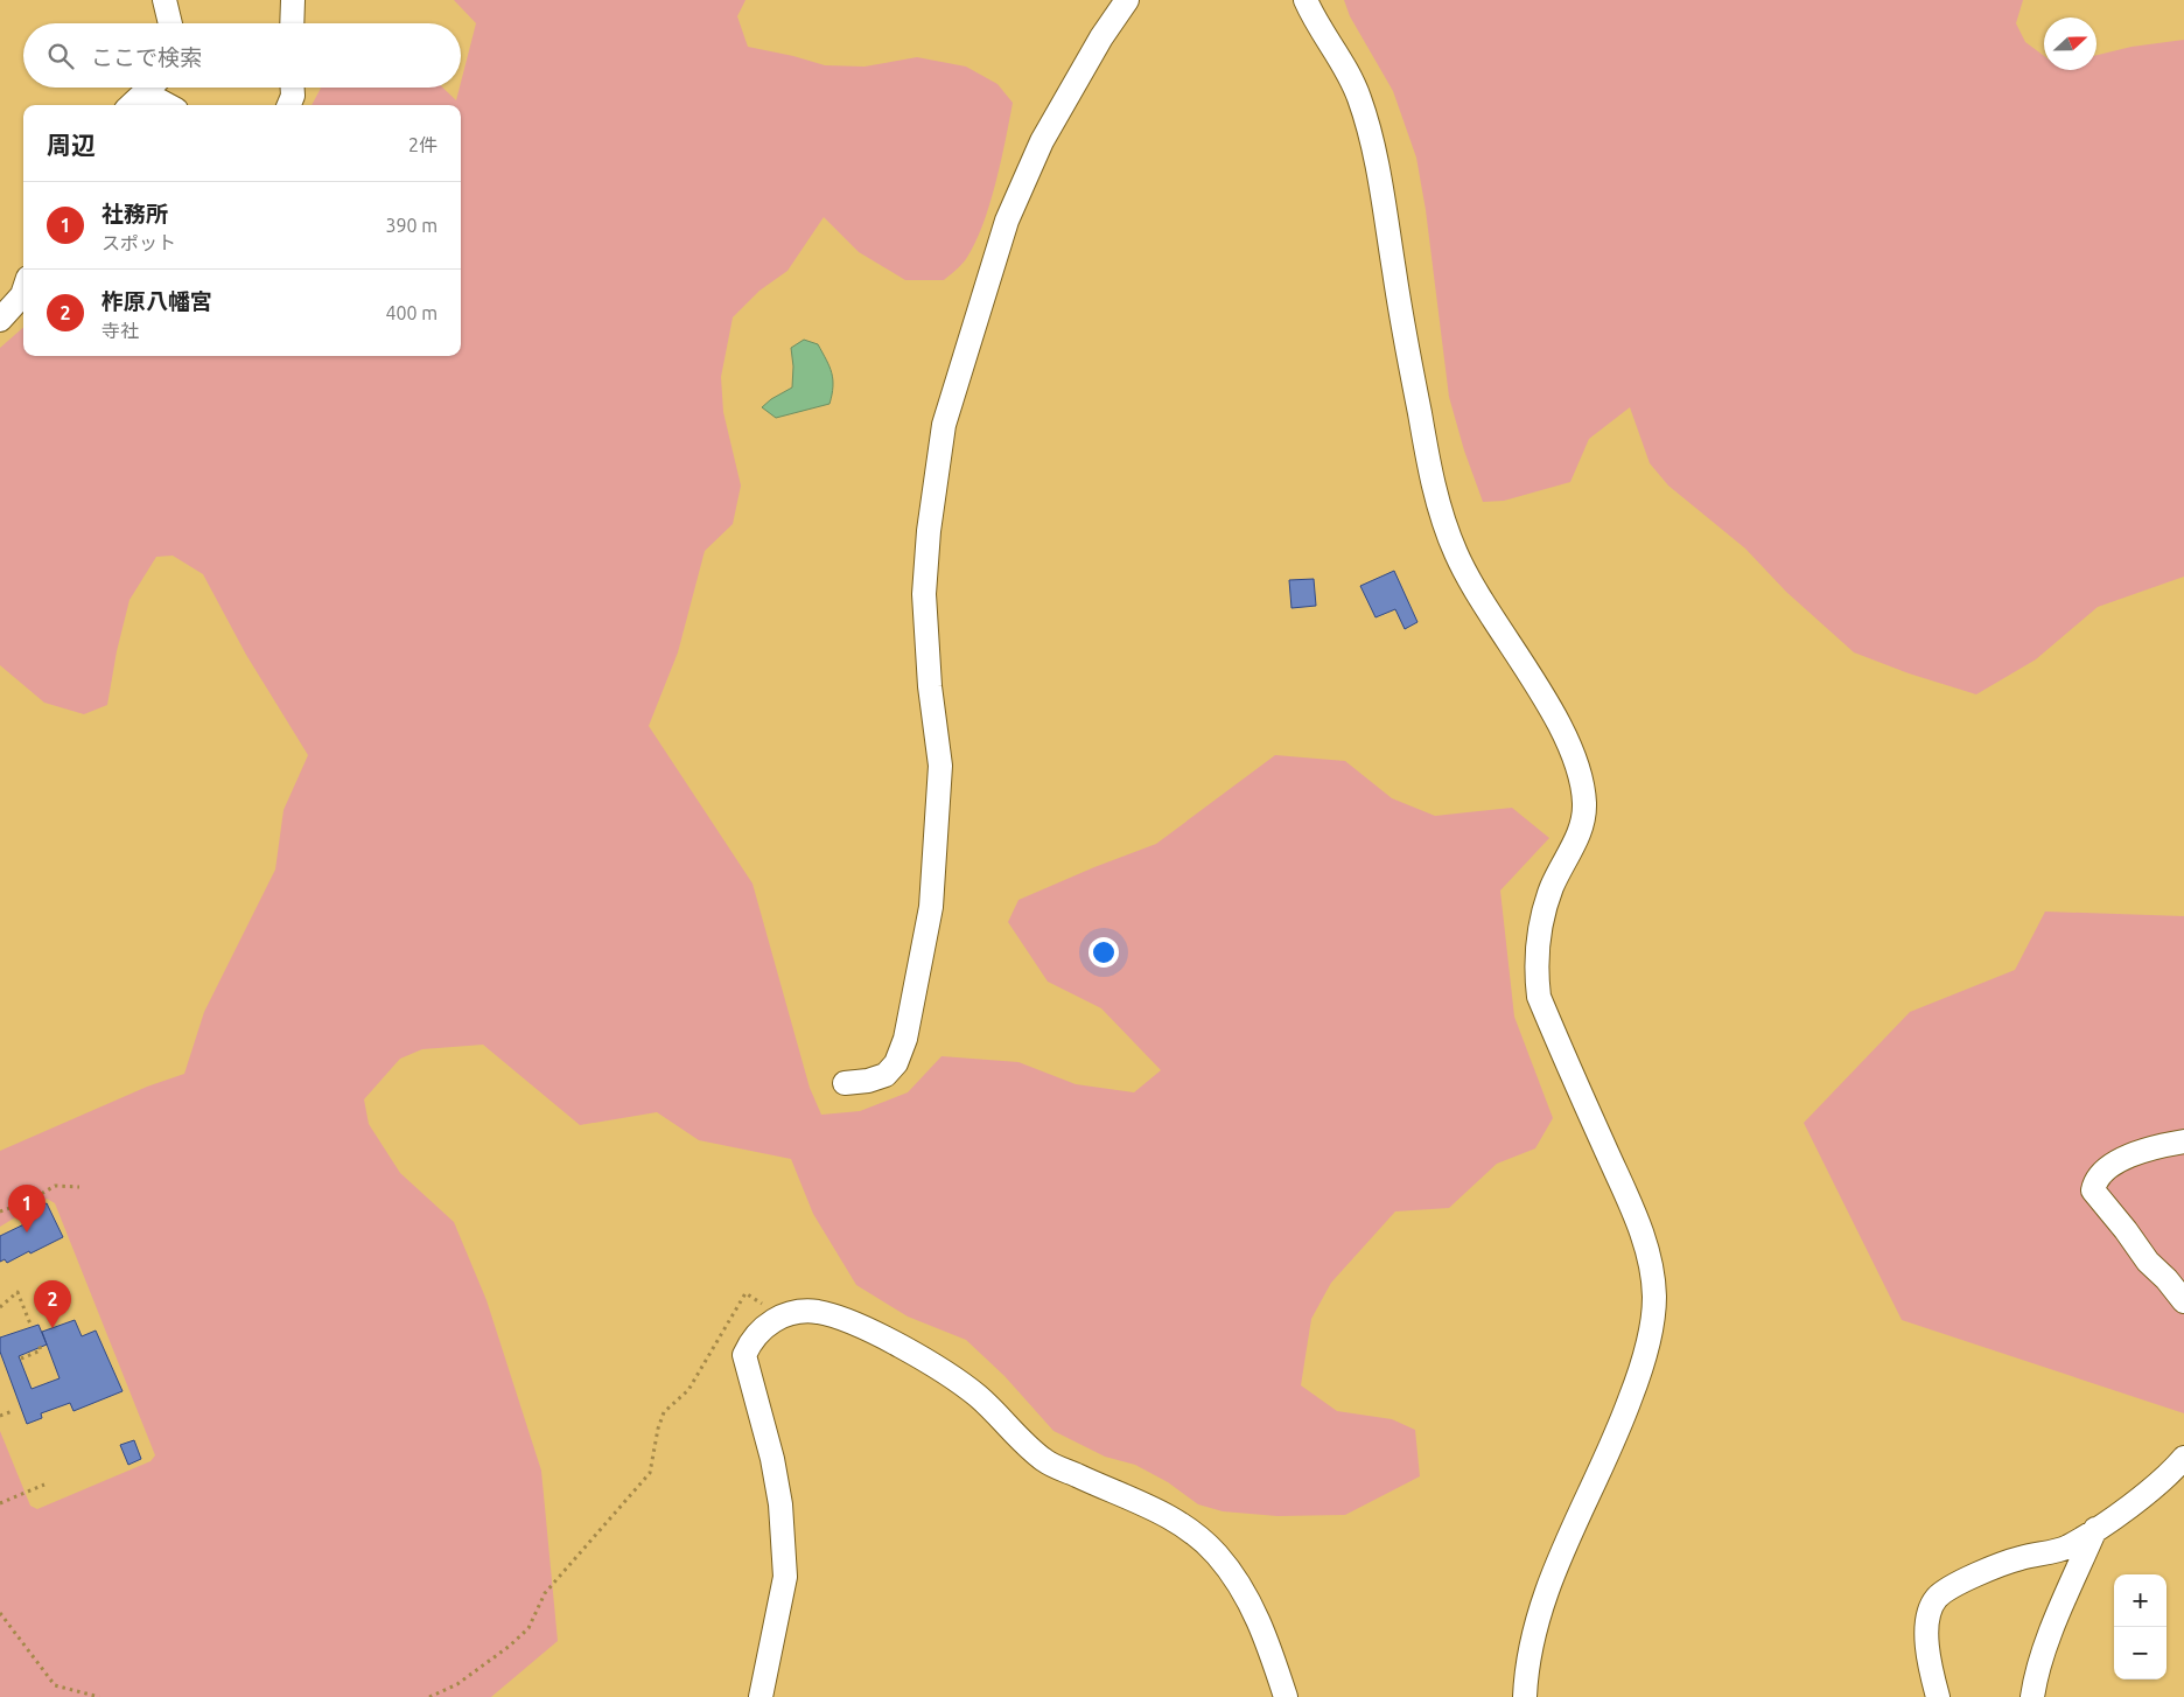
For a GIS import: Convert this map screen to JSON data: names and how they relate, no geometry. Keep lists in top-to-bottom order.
{
  "north": "right",
  "page": {
    "search": "ここで検索",
    "heading": ["周辺", "2件"],
    "list": [
      {
        "mark": "1",
        "name": "社務所",
        "note": "スポット",
        "value": "390 m"
      },
      {
        "mark": "2",
        "name": "柞原八幡宮",
        "note": "寺社",
        "value": "400 m"
      }
    ],
    "pins": ["1", "2"],
    "map_buttons": ["+", "−"]
  }
}
